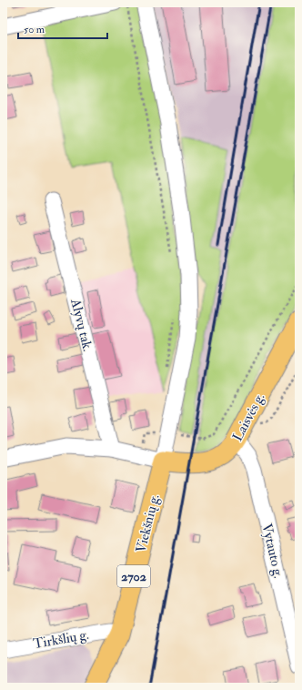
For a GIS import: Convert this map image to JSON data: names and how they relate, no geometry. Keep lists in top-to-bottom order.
{
  "streets": {
    "main road": ["Laisvės g.", "Viekšnių g.", "2702"],
    "street": ["Alyvų tak.", "Vytauto g.", "Tirkšlių g."]
  },
  "crossings": [
    ["Laisvės g.", "Viekšnių g."],
    ["Laisvės g.", "Vytauto g."],
    ["Viekšnių g.", "Tirkšlių g."]
  ],
  "scale_bar": "50 m"
}
